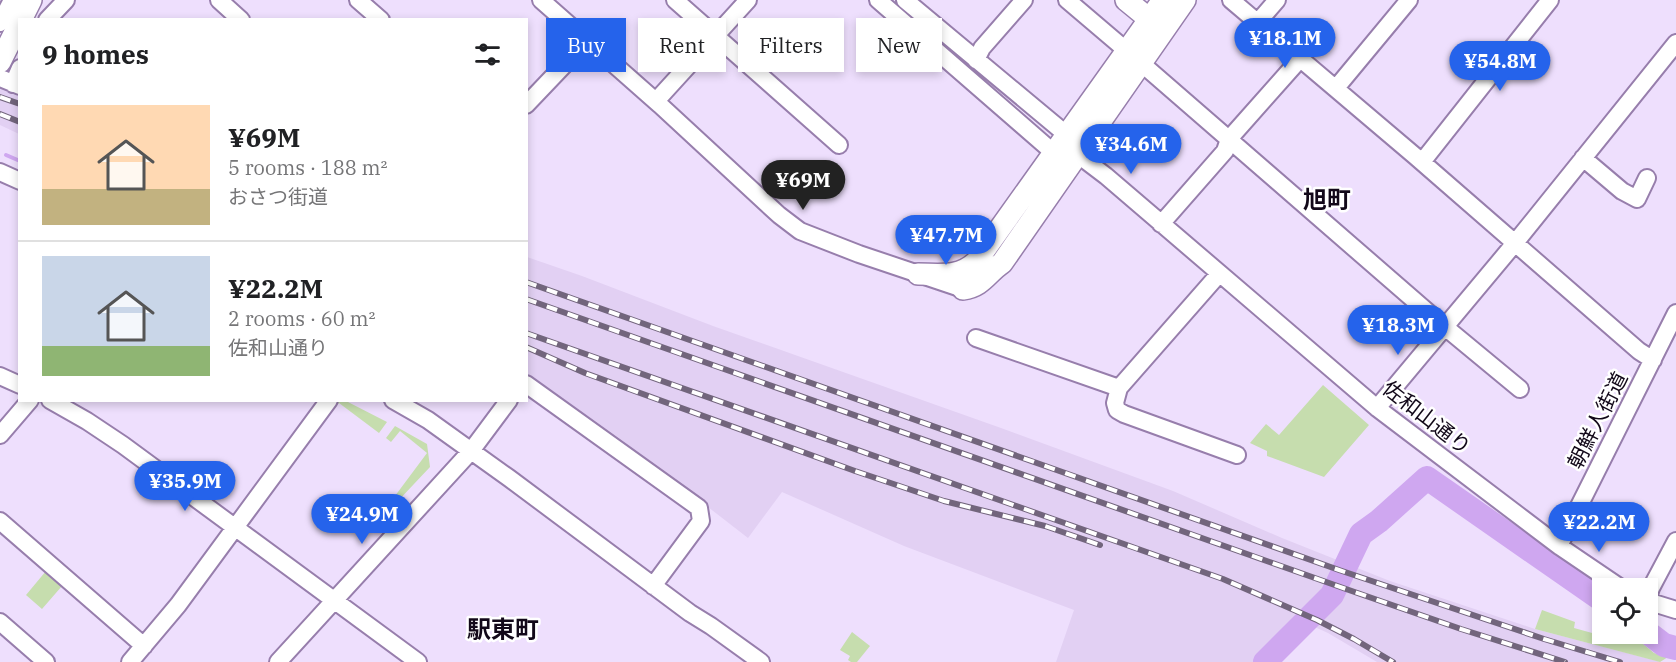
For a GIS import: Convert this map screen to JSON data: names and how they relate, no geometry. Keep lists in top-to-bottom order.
{
  "streets": {
    "street": ["佐和山通り", "朝鮮人街道"]
  },
  "crossings": [
    ["佐和山通り", "朝鮮人街道"]
  ],
  "districts": ["旭町", "駅東町"],
  "page": {
    "price": [
      "¥18.1M",
      "¥54.8M",
      "¥34.6M",
      "¥69M",
      "¥47.7M",
      "¥18.3M",
      "¥35.9M",
      "¥24.9M",
      "¥22.2M"
    ],
    "chip": [
      "Buy",
      "Rent",
      "Filters",
      "New"
    ],
    "heading": "9 homes",
    "list": [
      {
        "name": "¥69M",
        "note": "5 rooms · 188 m² · おさつ街道"
      },
      {
        "name": "¥22.2M",
        "note": "2 rooms · 60 m² · 佐和山通り"
      }
    ]
  }
}
